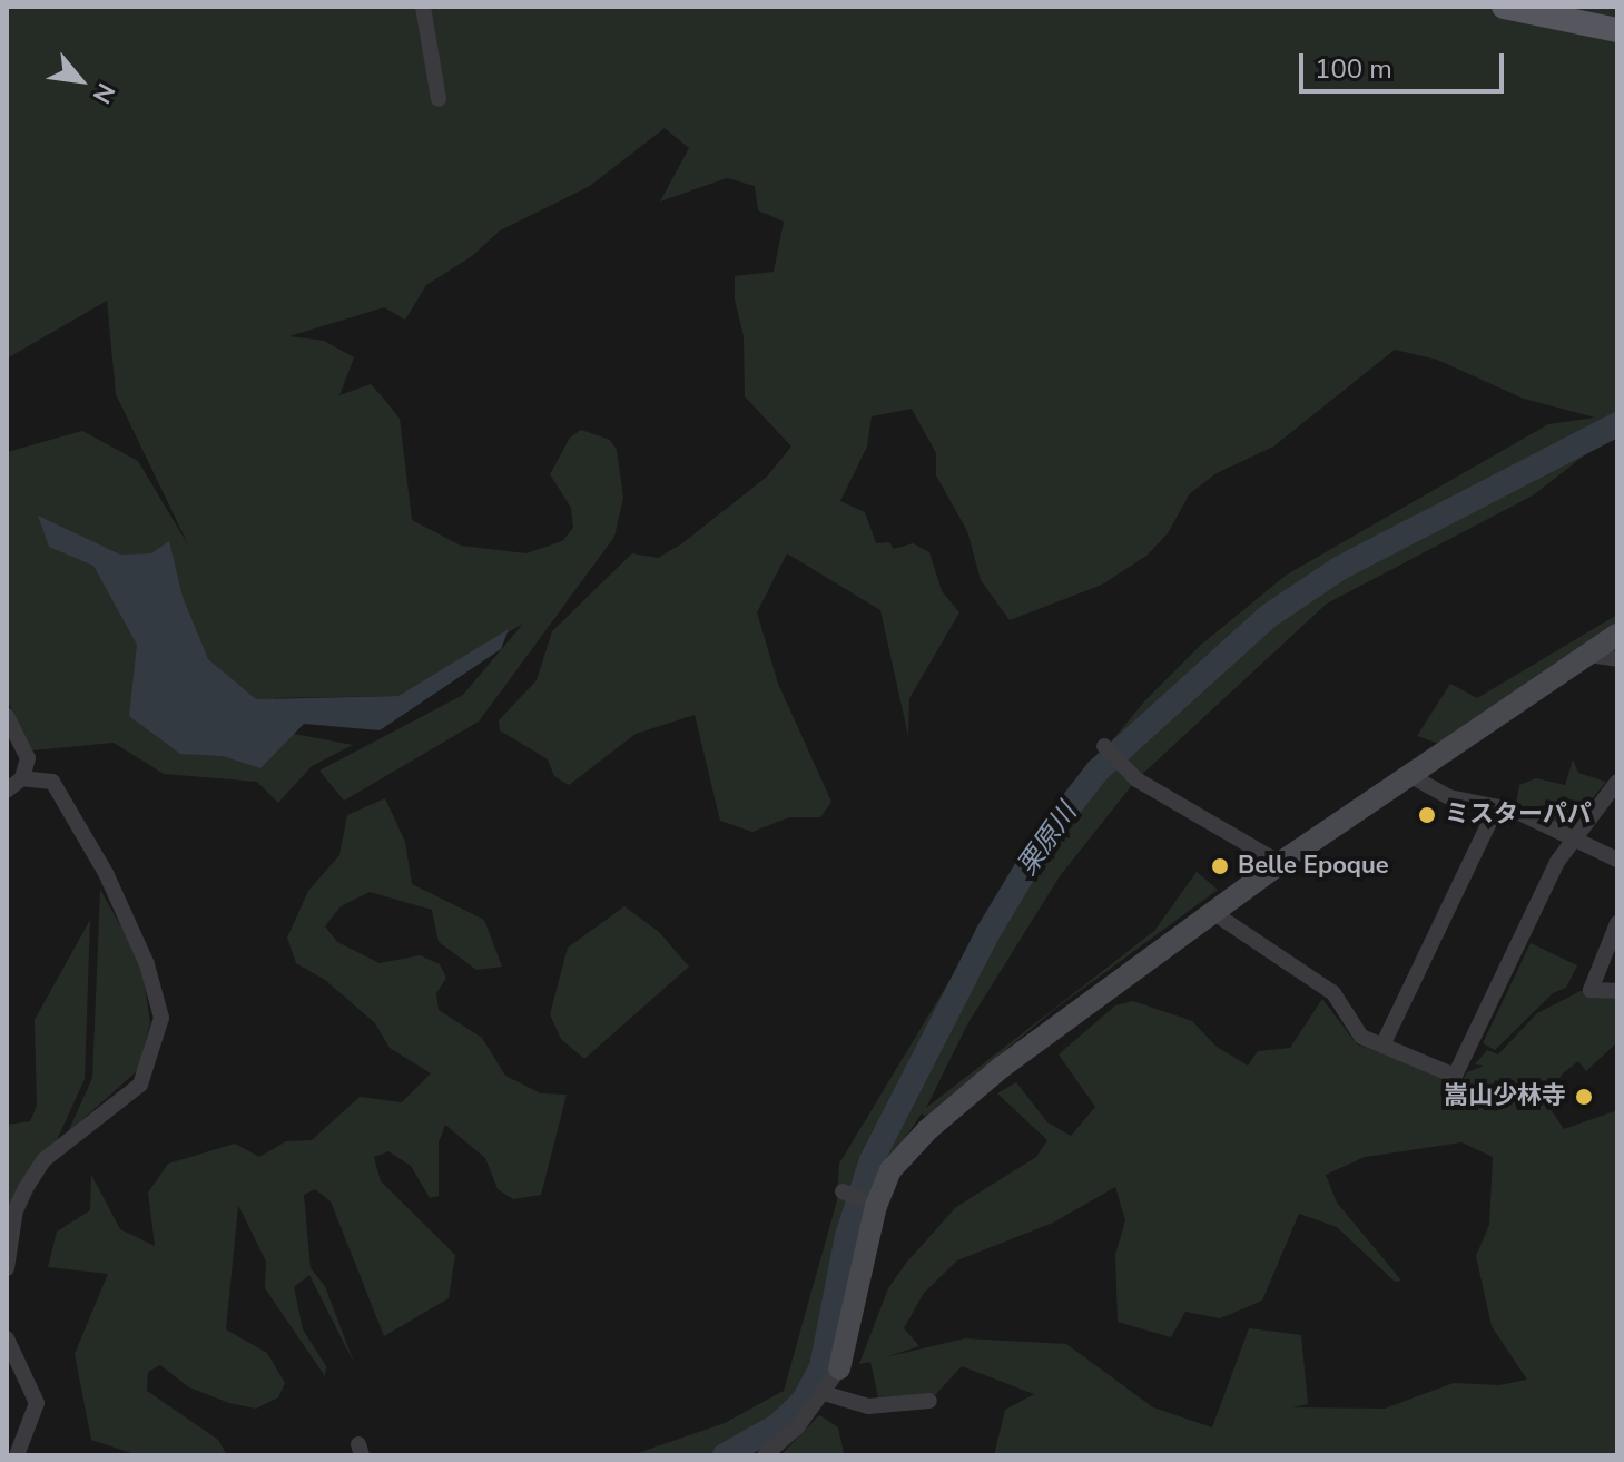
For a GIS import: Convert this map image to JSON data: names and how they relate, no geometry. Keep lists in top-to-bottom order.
{
  "water": ["栗原川"],
  "places": ["ミスターパパ", "Belle Epoque", "嵩山少林寺"],
  "scale_bar": "100 m",
  "north": "bottom right"
}
